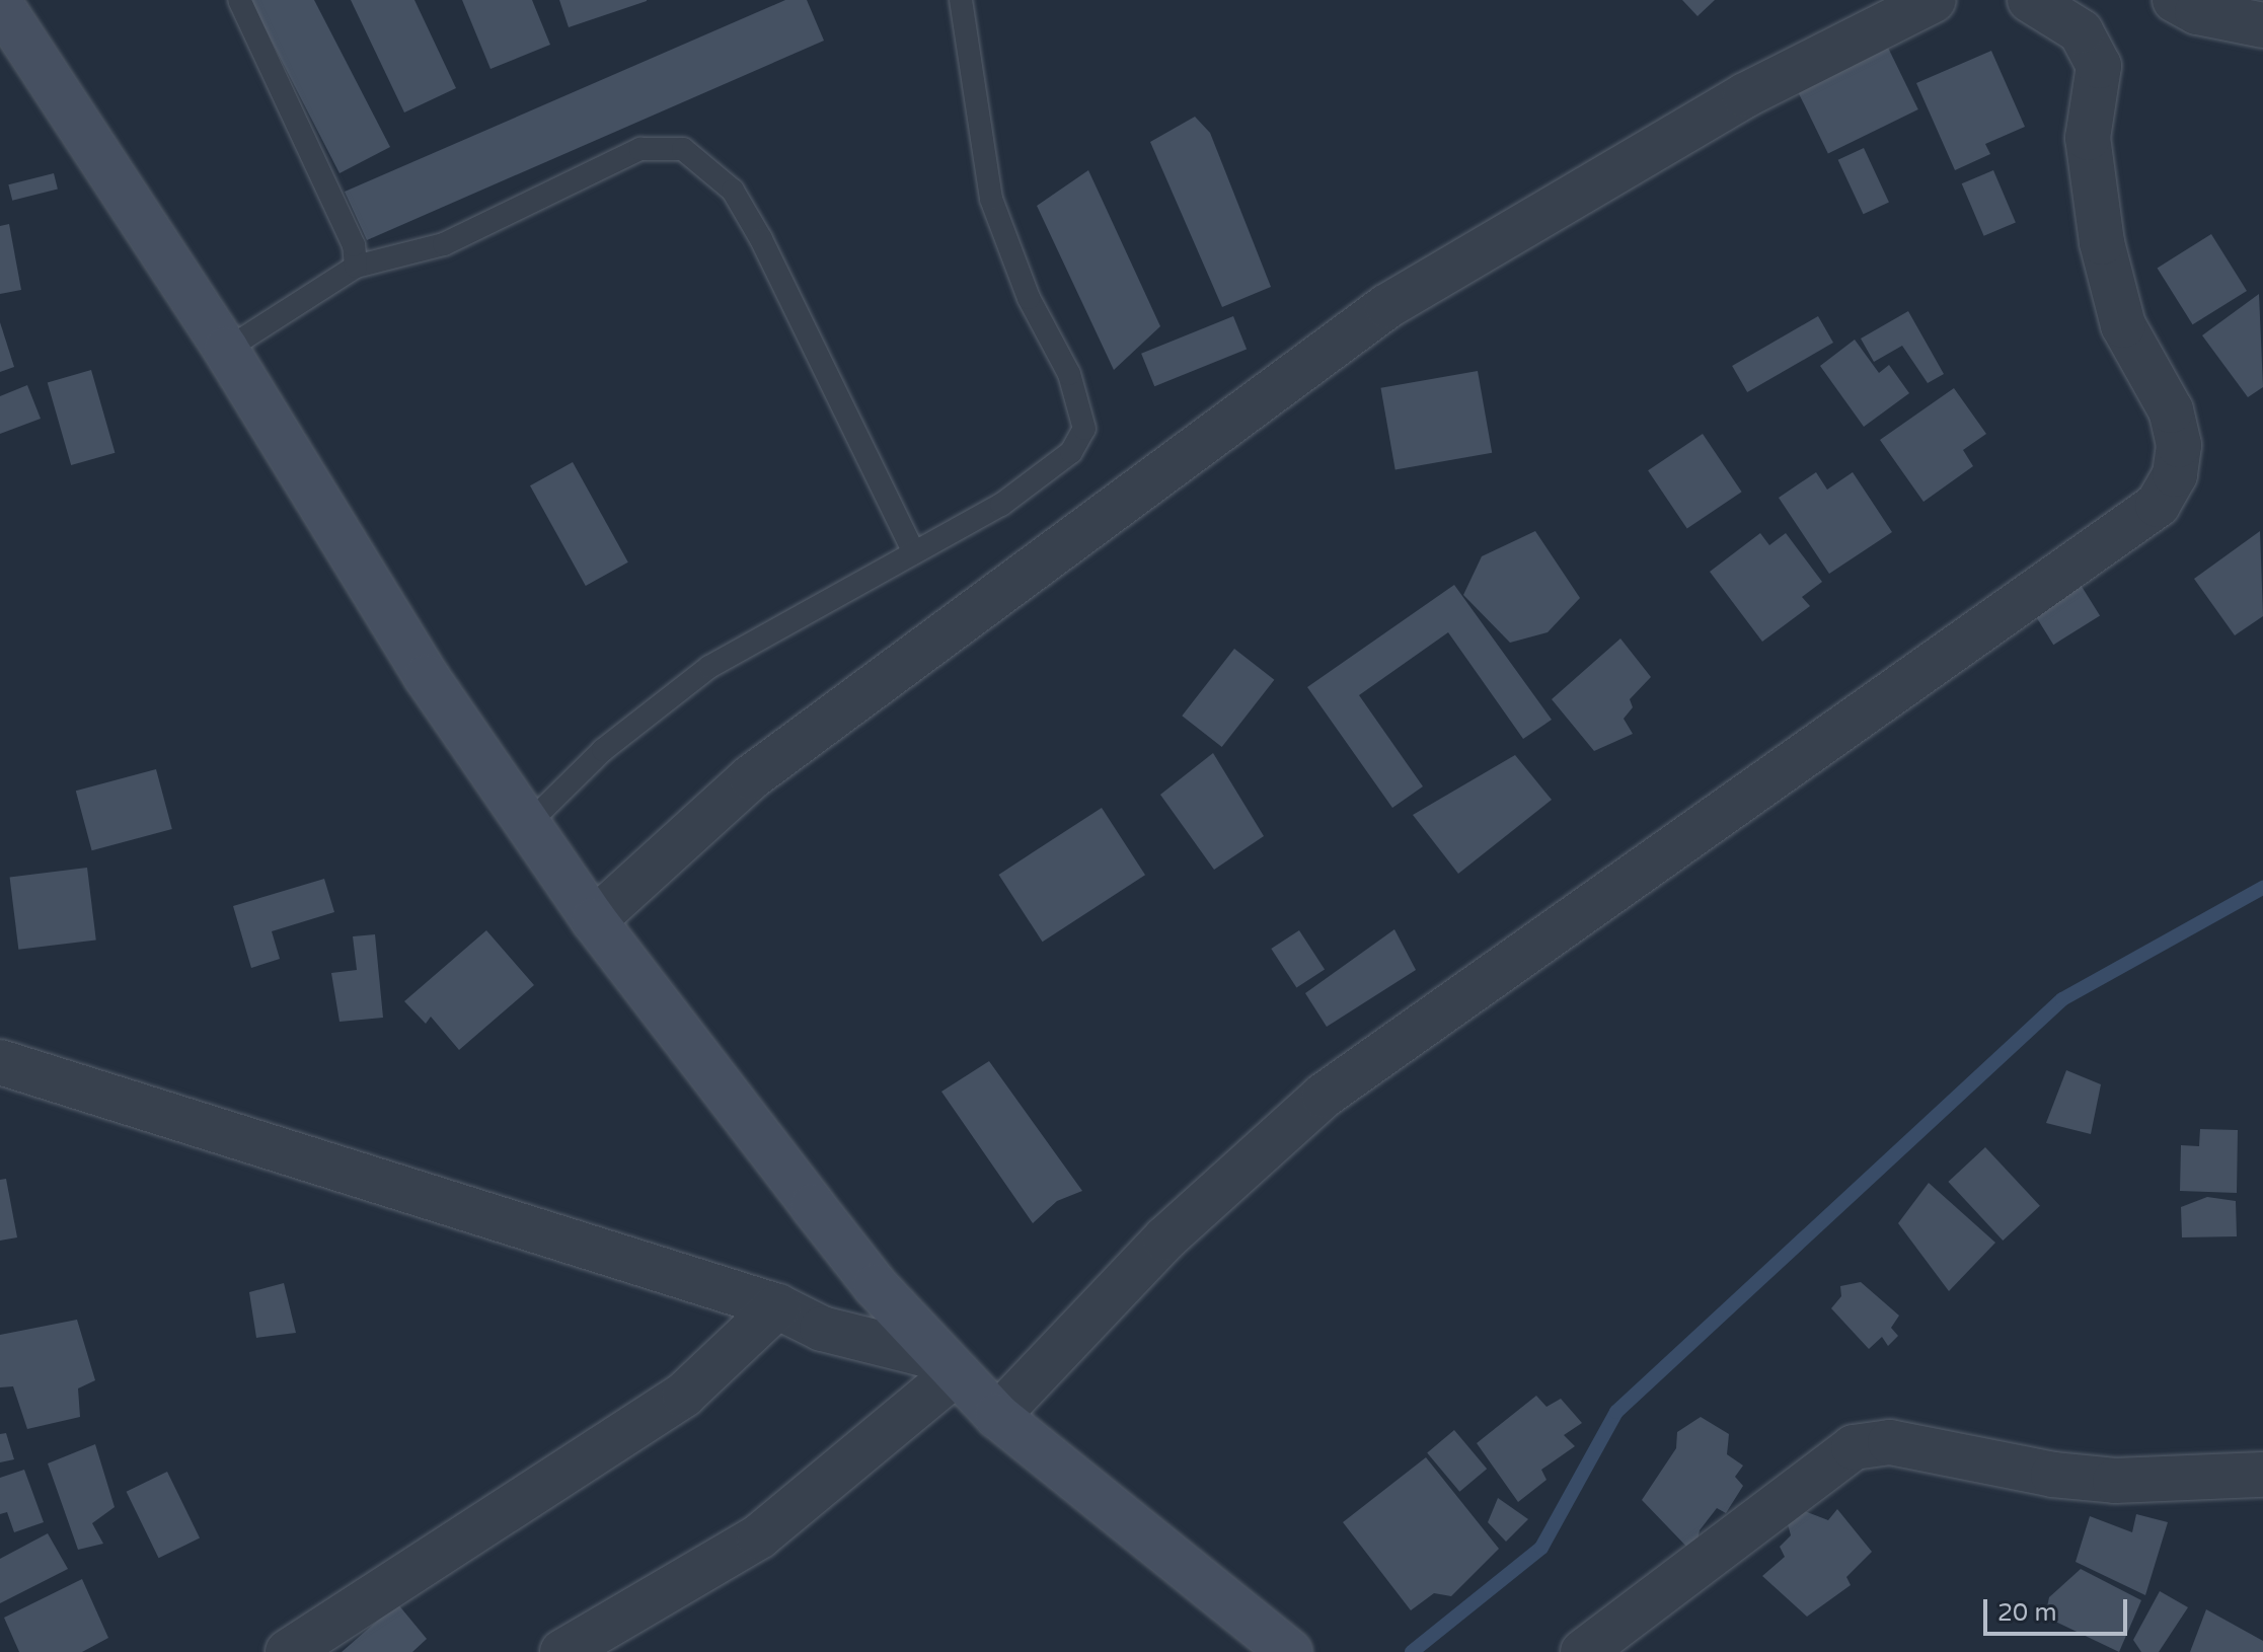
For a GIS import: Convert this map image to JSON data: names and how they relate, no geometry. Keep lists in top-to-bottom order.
{
  "scale_bar": "20 m"
}
